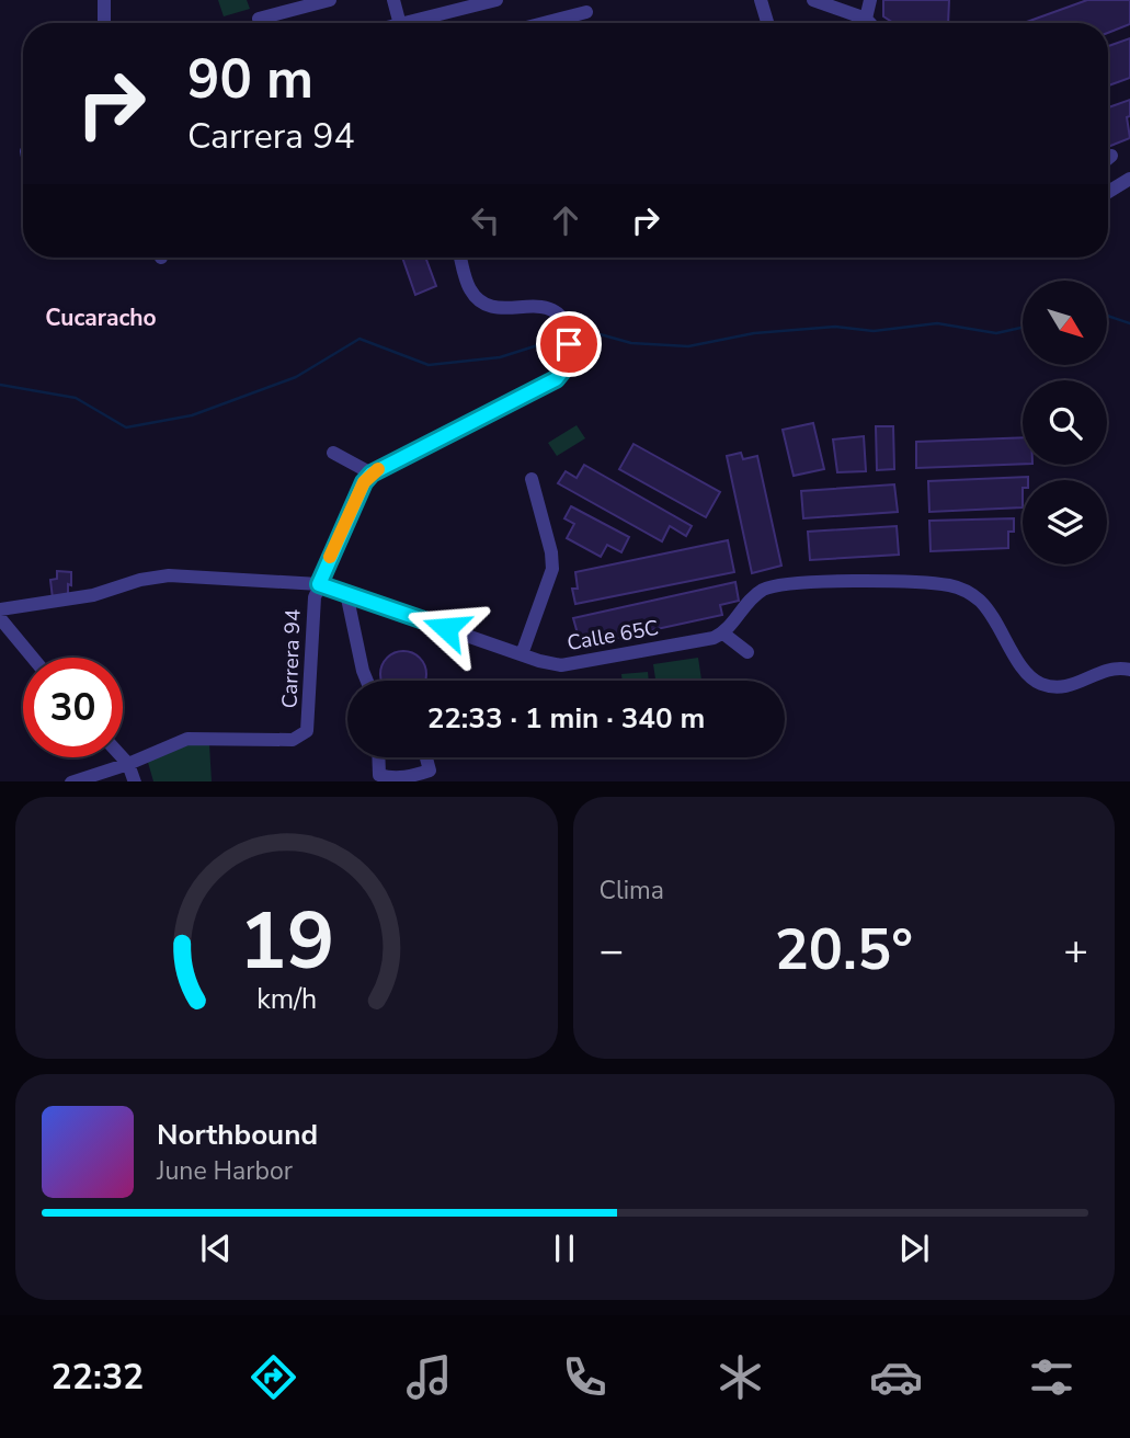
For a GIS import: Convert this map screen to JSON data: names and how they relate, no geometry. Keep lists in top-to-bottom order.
{
  "streets": {
    "street": ["Calle 65C", "Carrera 94"]
  },
  "crossings": [
    ["Calle 65C", "Carrera 94"]
  ],
  "districts": ["Cucaracho"],
  "north": "bottom right",
  "page": {
    "turn": ["90 m", "Carrera 94"],
    "limit": "30",
    "trip": "22:33 · 1 min · 340 m",
    "tile": "Clima",
    "heat": ["−", "20.5°", "+"],
    "song": ["Northbound", "June Harbor"],
    "tabs": "22:32",
    "gauge": ["19", "km/h"]
  }
}
